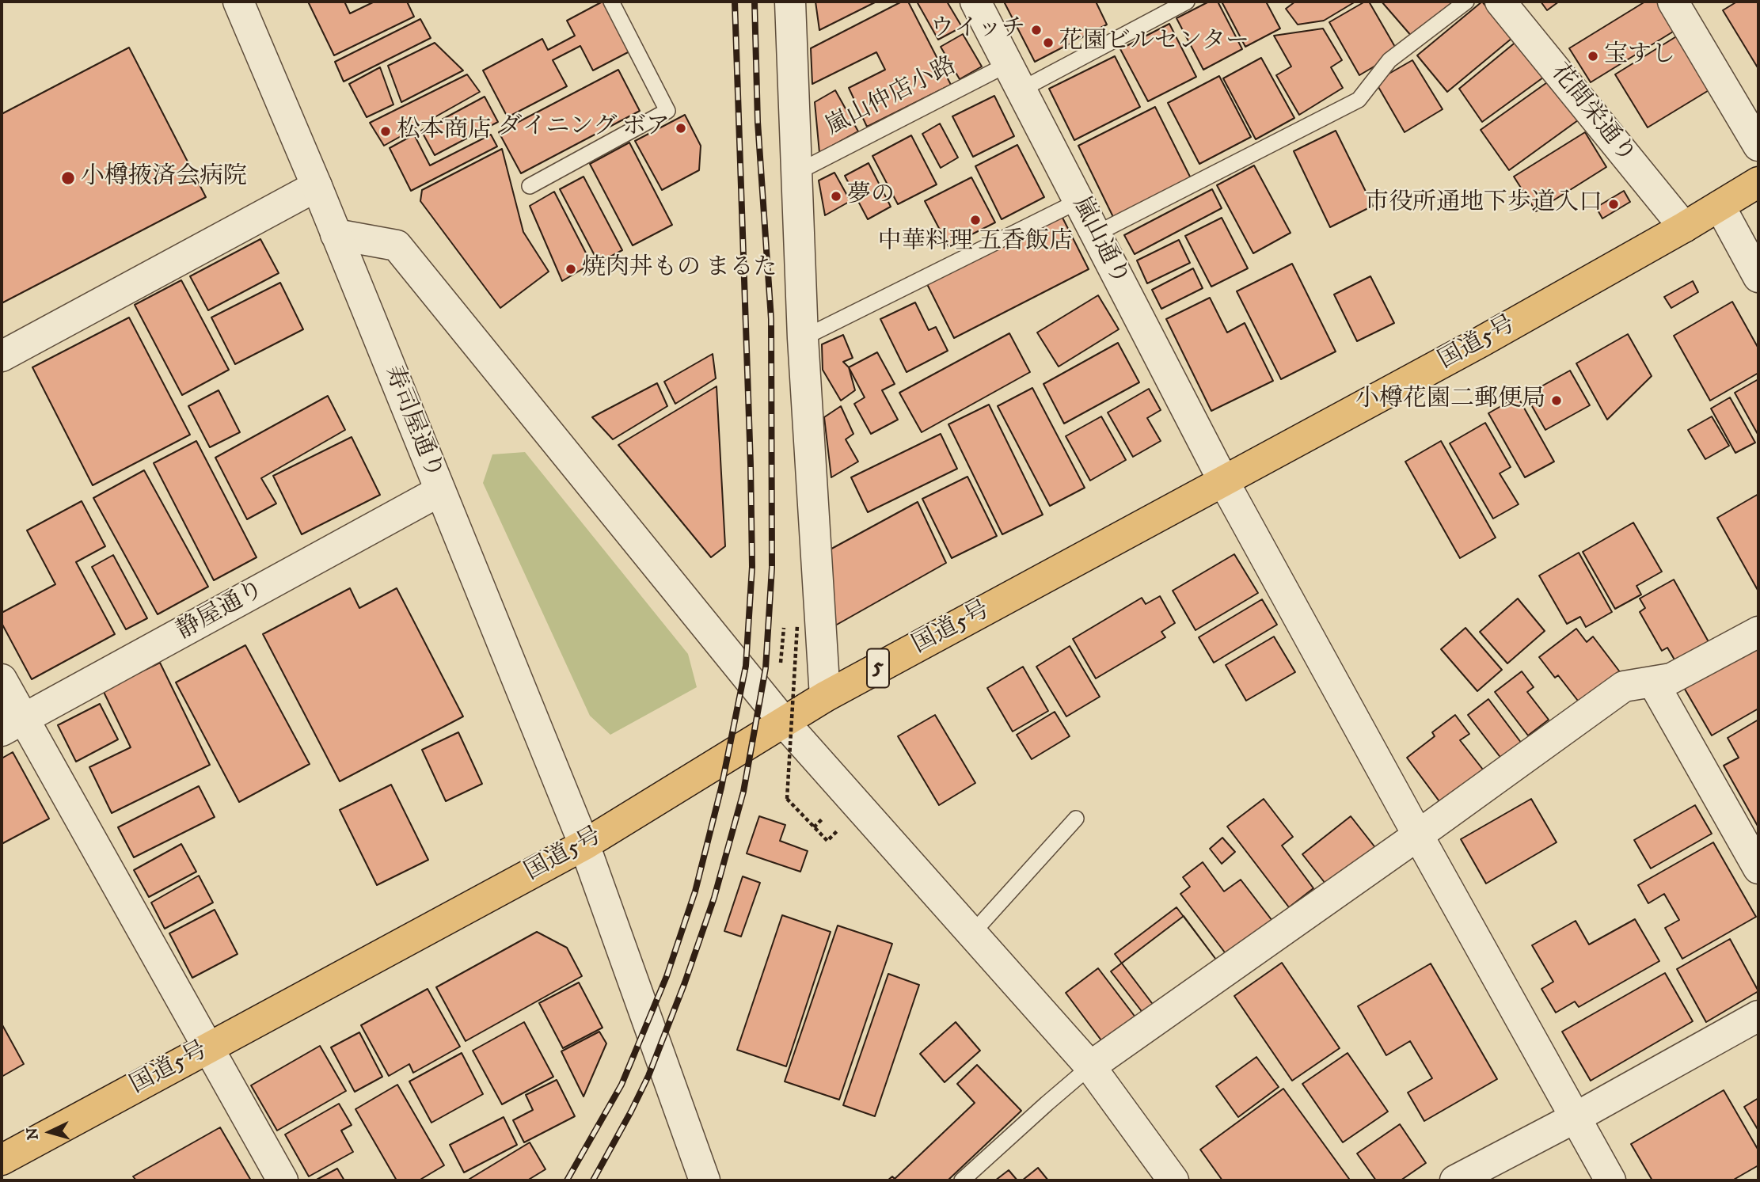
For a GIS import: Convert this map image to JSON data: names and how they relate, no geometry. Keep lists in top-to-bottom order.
{
  "streets": {
    "highway": ["国道5号", "5"],
    "street": [
      "花間栄通り",
      "嵐山通り",
      "寿司屋通り",
      "静屋通り"
    ],
    "lane": ["嵐山仲店小路"]
  },
  "crossings": [
    ["嵐山仲店小路", "嵐山通り"],
    ["花間栄通り", "国道5号"],
    ["嵐山通り", "国道5号"],
    ["国道5号", "寿司屋通り"],
    ["寿司屋通り", "静屋通り"]
  ],
  "places": [
    "ウイッチ",
    "花園ビルセンター",
    "宝すし",
    "ダイニング ボア",
    "松本商店",
    "小樽掖済会病院",
    "夢の",
    "市役所通地下歩道入口",
    "中華料理 五香飯店",
    "焼肉丼もの まるた",
    "小樽花園二郵便局"
  ],
  "north": "left"
}
